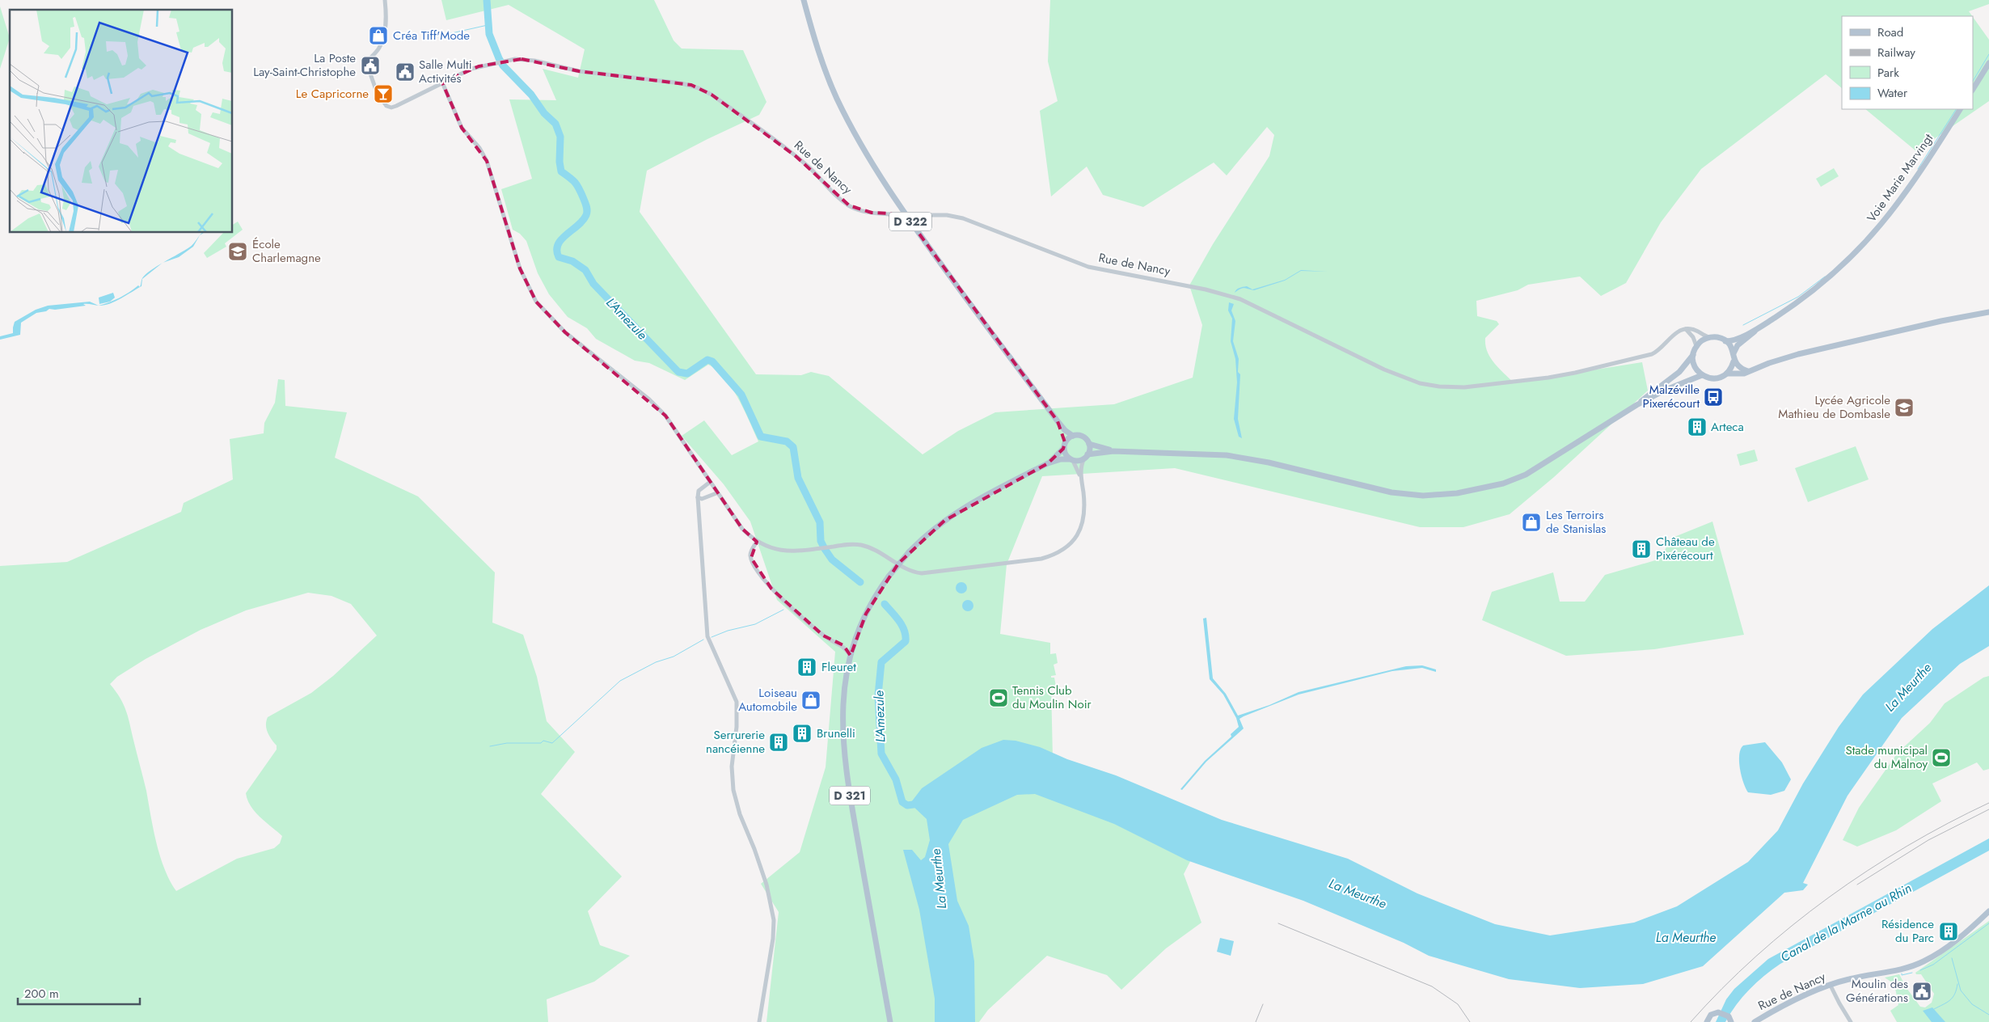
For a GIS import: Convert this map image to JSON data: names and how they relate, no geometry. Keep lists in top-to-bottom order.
{
  "streets": {
    "main road": [
      "Rue de Nancy",
      "Voie Marie Marvingt",
      "D 322",
      "D 321"
    ]
  },
  "crossings": [
    ["D 322", "D 321"]
  ],
  "water": ["L'Amezule", "La Meurthe", "Canal de la Marne au Rhin"],
  "places": {
    "shop": ["Créa Tiff'Mode", "Les Terroirs de Stanislas", "Loiseau Automobile"],
    "public building": ["La Poste Lay-Saint-Christophe", "Salle Multi Activités", "Moulin des Générations"],
    "bar": ["Le Capricorne"],
    "school or university": ["École Charlemagne", "Lycée Agricole Mathieu de Dombasle"],
    "bus stop": ["Malzéville Pixerécourt"],
    "building": [
      "Arteca",
      "Château de Pixérécourt",
      "Fleuret",
      "Brunelli",
      "Serrurerie nancéienne",
      "Résidence du Parc"
    ],
    "sports": ["Tennis Club du Moulin Noir", "Stade municipal du Malnoy"]
  },
  "legend": [
    "Road",
    "Railway",
    "Park",
    "Water"
  ],
  "scale_bar": "200 m"
}
